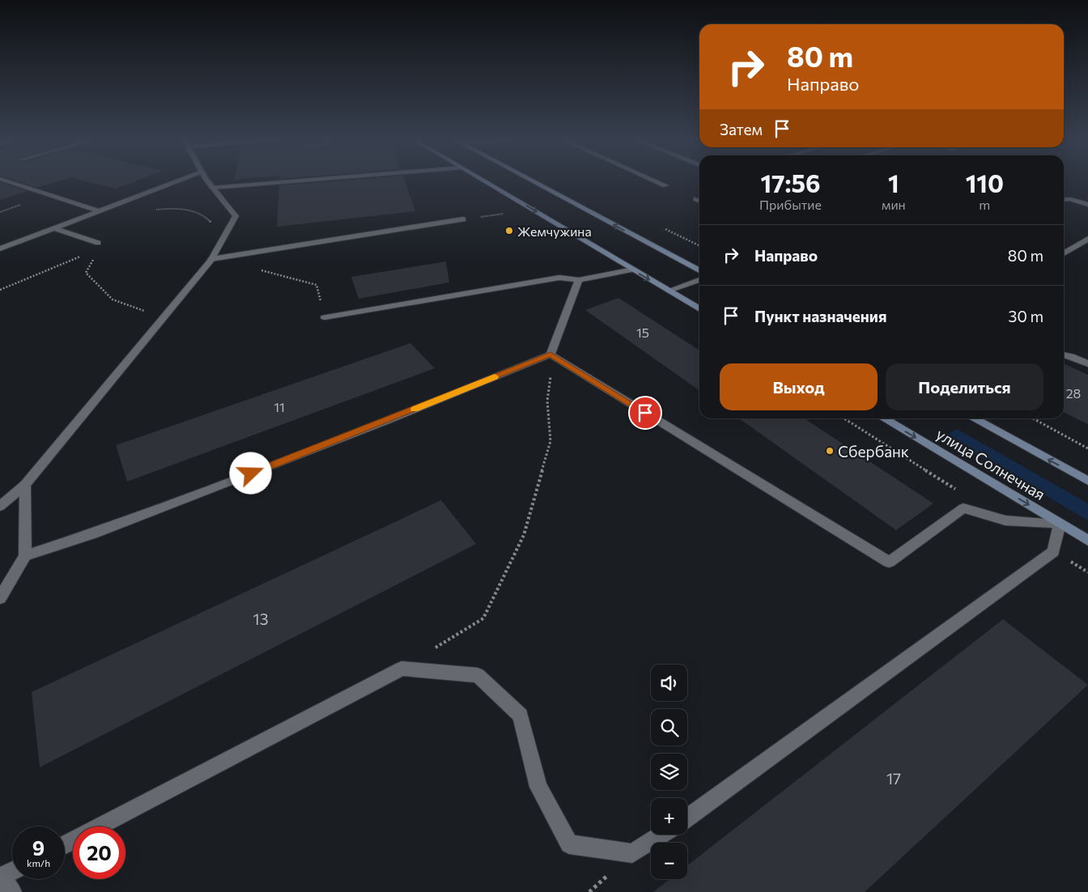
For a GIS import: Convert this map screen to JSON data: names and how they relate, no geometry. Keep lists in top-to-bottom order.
{
  "streets": {
    "main road": ["улица Солнечная"]
  },
  "places": ["Жемчужина", "Сбербанк"],
  "house_numbers": [
    "15",
    "28",
    "11",
    "13",
    "17"
  ],
  "page": {
    "turn": ["80 m", "Направо"],
    "then": "Затем",
    "eta": [
      "17:56",
      "Прибытие",
      "1",
      "мин",
      "110",
      "m"
    ],
    "list": [
      {
        "name": "Направо",
        "value": "80 m"
      },
      {
        "name": "Пункт назначения",
        "value": "30 m"
      }
    ],
    "buttons": ["Выход", "Поделиться"],
    "map_buttons": ["+", "−"],
    "speed": "9 km/h",
    "limit": "20"
  }
}
